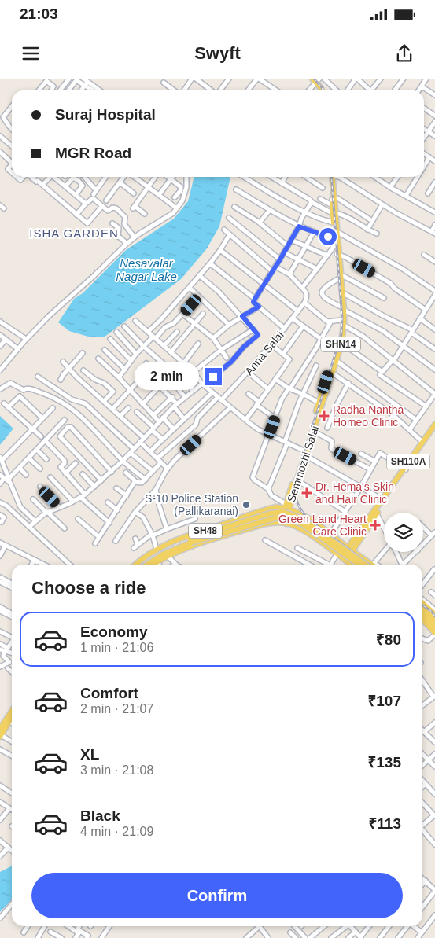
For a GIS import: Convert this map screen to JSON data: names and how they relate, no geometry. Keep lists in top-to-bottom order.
{
  "streets": {
    "main road": [
      "SHN14",
      "SH110A",
      "Semmozhi Salai",
      "SH48"
    ],
    "street": ["Anna Salai"]
  },
  "crossings": [
    ["Semmozhi Salai", "SH48"]
  ],
  "districts": ["ISHA GARDEN"],
  "water": ["Nesavalar Nagar Lake"],
  "places": {
    "health": ["Radha Nantha Homeo Clinic", "Dr. Hema's Skin and Hair Clinic", "Green Land Heart Care Clinic"],
    "other": ["S-10 Police Station (Pallikaranai)"]
  },
  "page": {
    "status": "21:03",
    "header": "Swyft",
    "banner": ["Suraj Hospital", "MGR Road"],
    "bubble": "2 min",
    "heading": "Choose a ride",
    "list": [
      {
        "name": "Economy",
        "note": "1 min · 21:06",
        "value": "₹80"
      },
      {
        "name": "Comfort",
        "note": "2 min · 21:07",
        "value": "₹107"
      },
      {
        "name": "XL",
        "note": "3 min · 21:08",
        "value": "₹135"
      },
      {
        "name": "Black",
        "note": "4 min · 21:09",
        "value": "₹113"
      }
    ],
    "buttons": "Confirm"
  }
}
